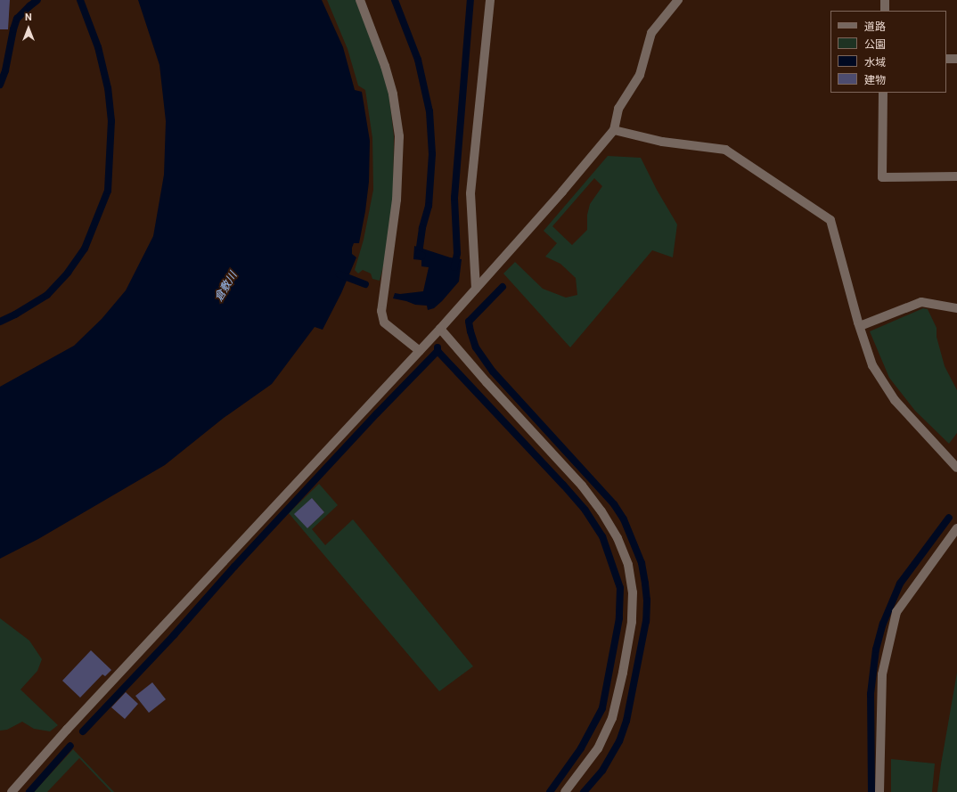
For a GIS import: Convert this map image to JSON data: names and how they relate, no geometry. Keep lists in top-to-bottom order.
{
  "water": ["倉敷川"],
  "legend": [
    "道路",
    "公園",
    "水域",
    "建物"
  ],
  "north": "top"
}
